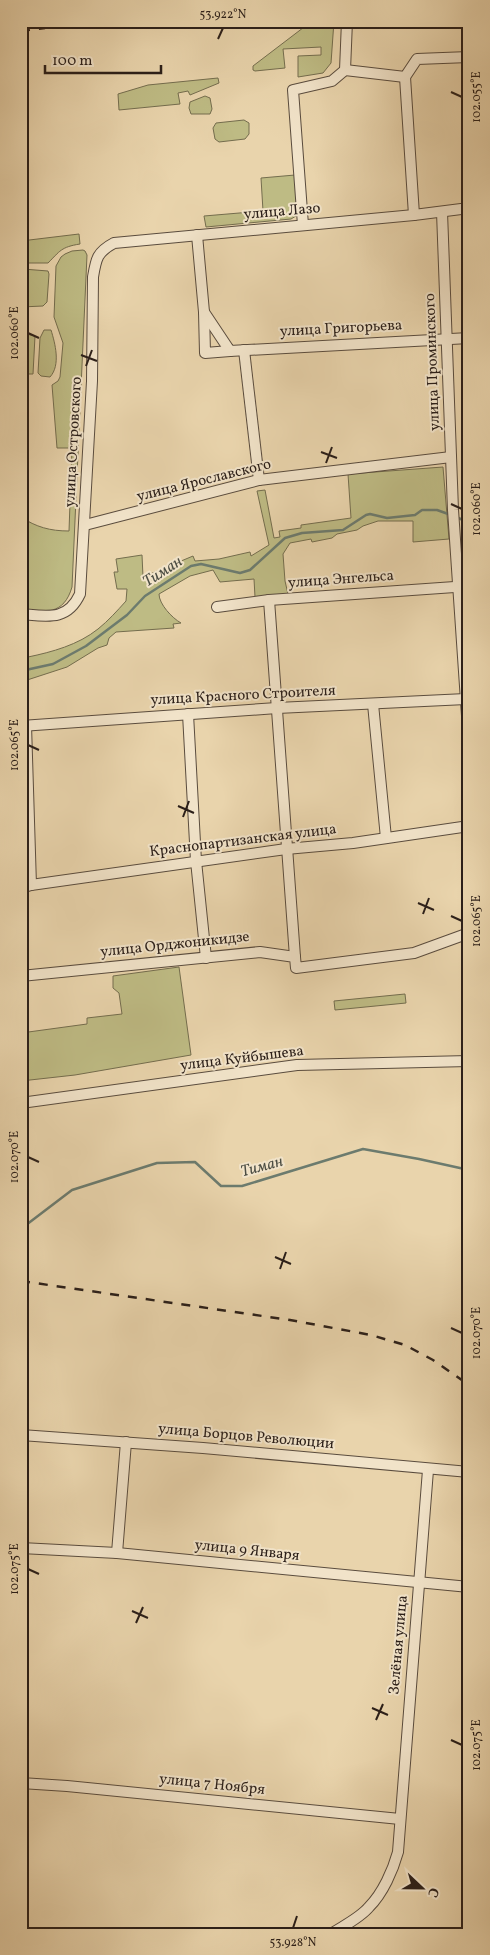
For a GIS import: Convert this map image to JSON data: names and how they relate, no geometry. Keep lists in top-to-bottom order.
{
  "streets": {
    "street": [
      "улица Лазо",
      "улица Григорьева",
      "улица Проминского",
      "улица Островского",
      "улица Ярославского",
      "улица Энгельса",
      "улица Красного Строителя",
      "Краснопартизанская улица",
      "улица Орджоникидзе",
      "улица Куйбышева",
      "улица Борцов Революции",
      "улица 9 Января",
      "Зелёная улица",
      "улица 7 Ноября"
    ]
  },
  "crossings": [
    ["улица Лазо", "улица Проминского"],
    ["улица Лазо", "улица Островского"],
    ["улица Григорьева", "улица Проминского"],
    ["улица Проминского", "улица Ярославского"],
    ["улица Проминского", "улица Энгельса"],
    ["улица Островского", "улица Ярославского"],
    ["улица Борцов Революции", "Зелёная улица"],
    ["улица 9 Января", "Зелёная улица"],
    ["Зелёная улица", "улица 7 Ноября"]
  ],
  "water": ["Тиман"],
  "scale_bar": "100 m",
  "north": "right",
  "coordinates": [
    "53.922°N",
    "102.055°E",
    "102.060°E",
    "102.065°E",
    "102.070°E",
    "102.075°E",
    "53.928°N"
  ]
}
